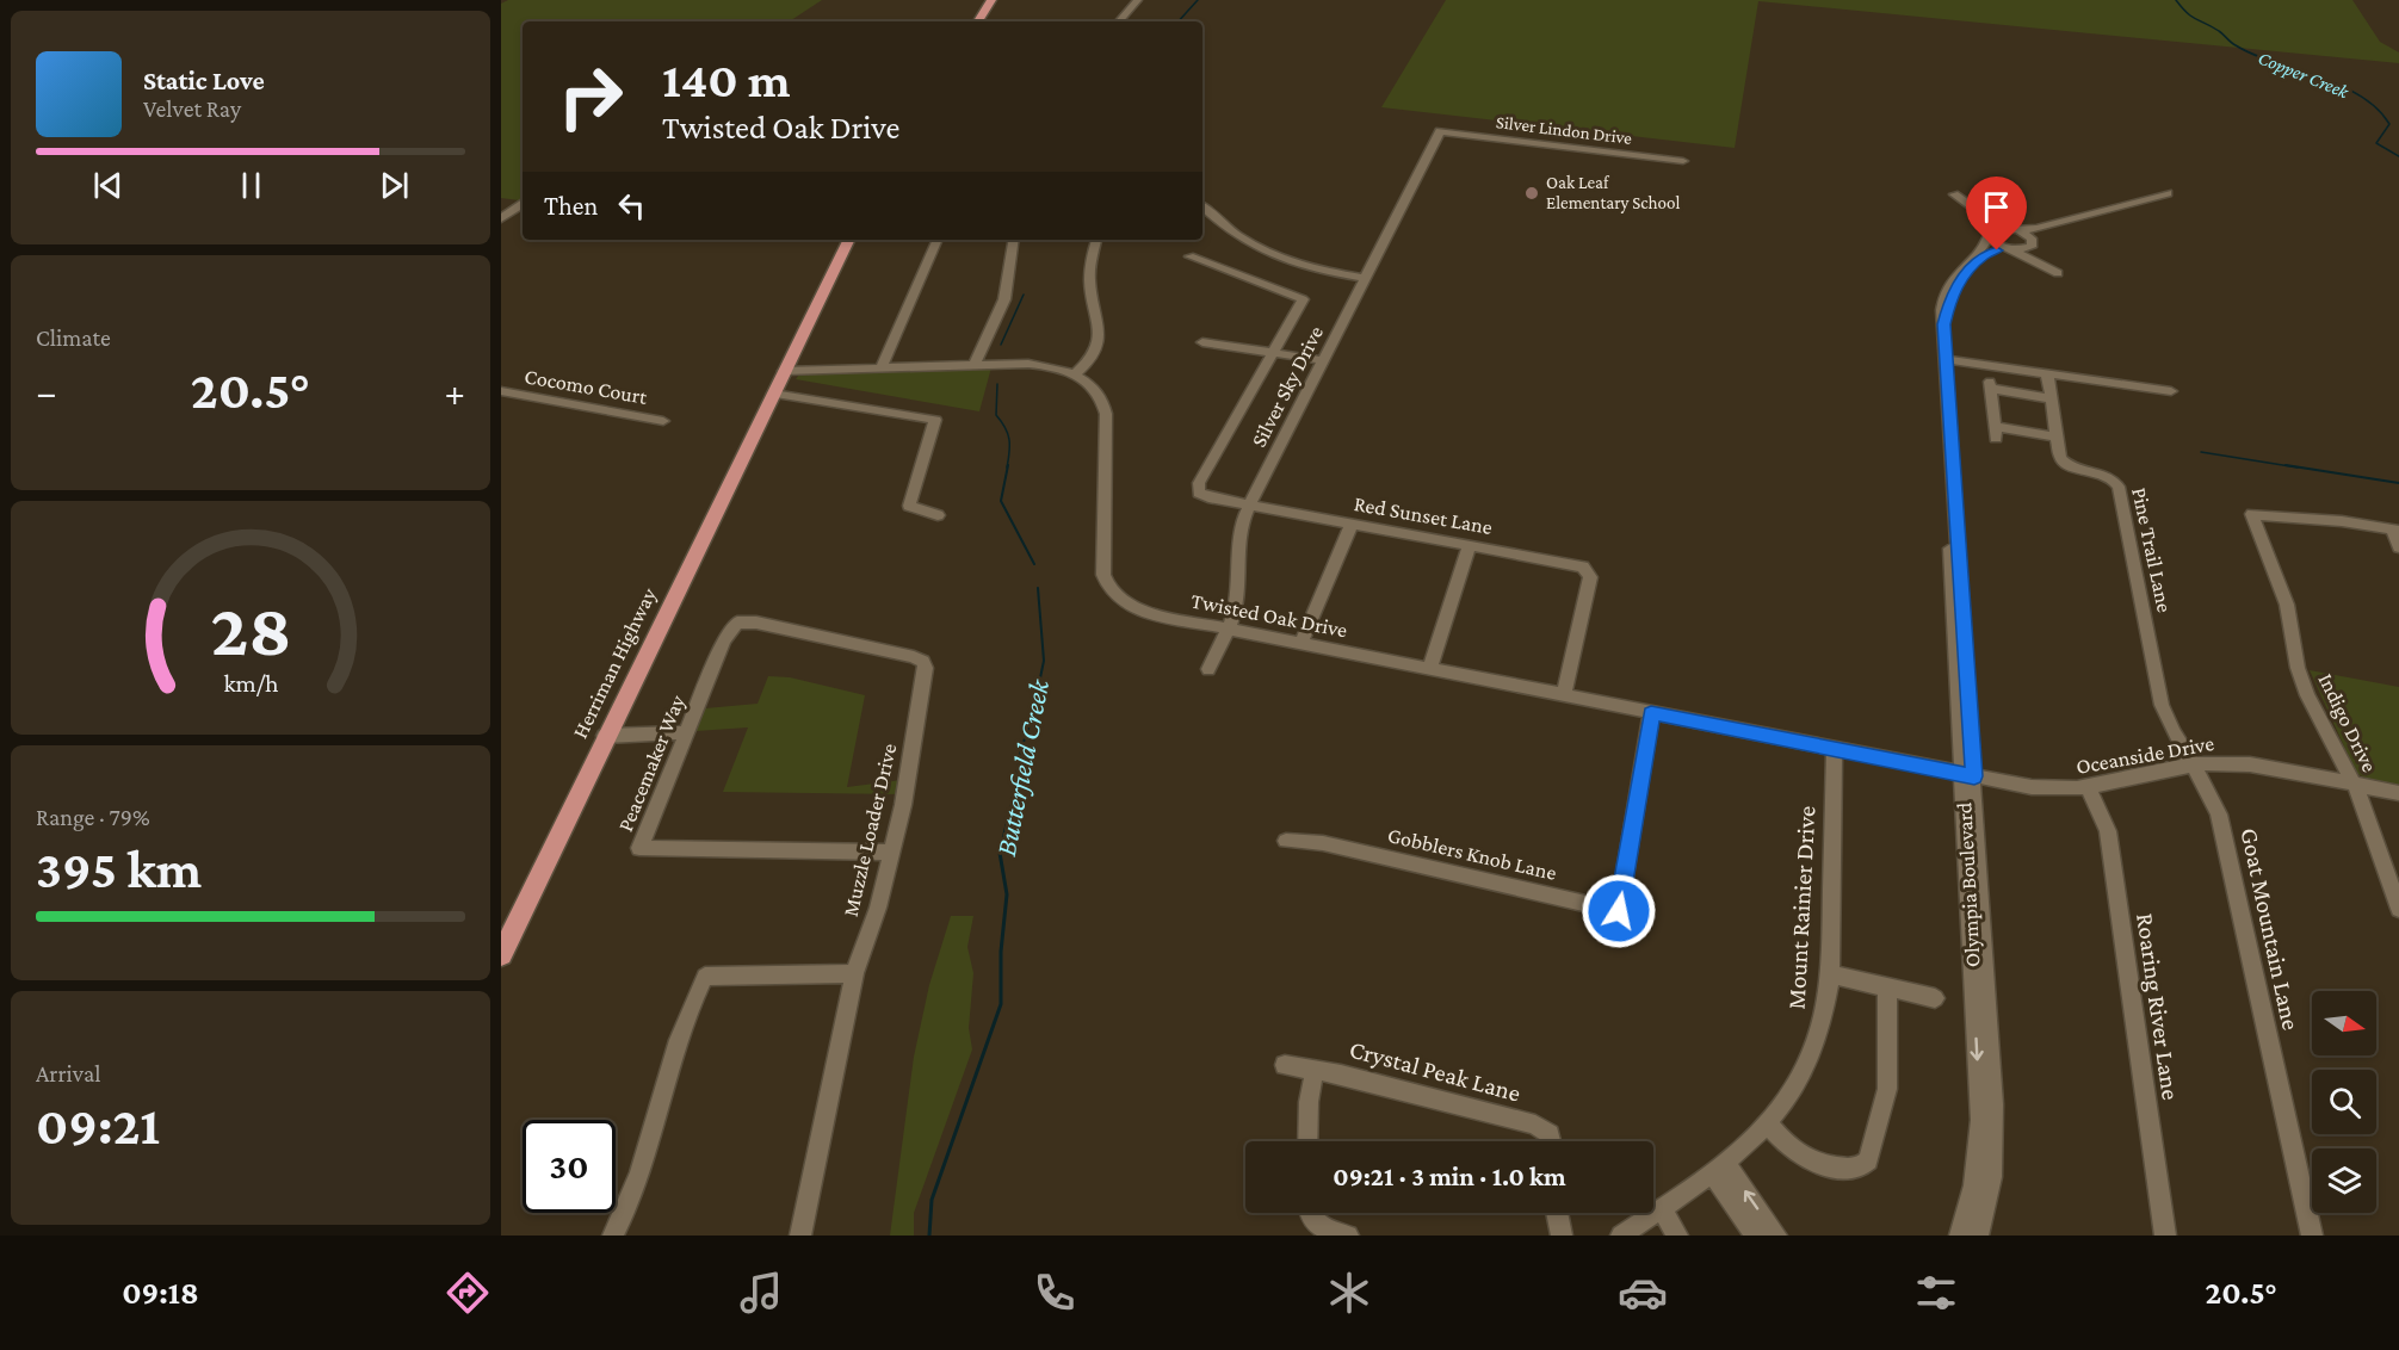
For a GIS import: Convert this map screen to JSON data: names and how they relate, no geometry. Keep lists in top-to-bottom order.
{
  "streets": {
    "main road": ["Herriman Highway"],
    "street": [
      "Silver Lindon Drive",
      "Cocomo Court",
      "Silver Sky Drive",
      "Red Sunset Lane",
      "Pine Trail Lane",
      "Twisted Oak Drive",
      "Indigo Drive",
      "Oceanside Drive",
      "Peacemaker Way",
      "Muzzle Loader Drive",
      "Gobblers Knob Lane",
      "Olympia Boulevard",
      "Mount Rainier Drive",
      "Goat Mountain Lane",
      "Roaring River Lane",
      "Crystal Peak Lane"
    ]
  },
  "crossings": [
    ["Silver Lindon Drive", "Silver Sky Drive"],
    ["Silver Sky Drive", "Red Sunset Lane"],
    ["Silver Sky Drive", "Twisted Oak Drive"],
    ["Red Sunset Lane", "Twisted Oak Drive"],
    ["Pine Trail Lane", "Oceanside Drive"],
    ["Pine Trail Lane", "Goat Mountain Lane"],
    ["Twisted Oak Drive", "Oceanside Drive"],
    ["Twisted Oak Drive", "Gobblers Knob Lane"],
    ["Twisted Oak Drive", "Mount Rainier Drive"],
    ["Indigo Drive", "Oceanside Drive"],
    ["Oceanside Drive", "Olympia Boulevard"],
    ["Oceanside Drive", "Goat Mountain Lane"],
    ["Oceanside Drive", "Roaring River Lane"],
    ["Peacemaker Way", "Muzzle Loader Drive"]
  ],
  "water": ["Copper Creek", "Butterfield Creek"],
  "places": ["Oak Leaf Elementary School"],
  "north": "right",
  "page": {
    "turn": ["140 m", "Twisted Oak Drive"],
    "song": ["Static Love", "Velvet Ray"],
    "then": "Then",
    "tile": [
      "Climate",
      ["Range · 79%", "395 km"],
      ["Arrival", "09:21"]
    ],
    "heat": ["−", "20.5°", "+"],
    "limit": "30",
    "trip": "09:21 · 3 min · 1.0 km",
    "tabs": ["09:18", "20.5°"],
    "gauge": ["28", "km/h"]
  }
}
